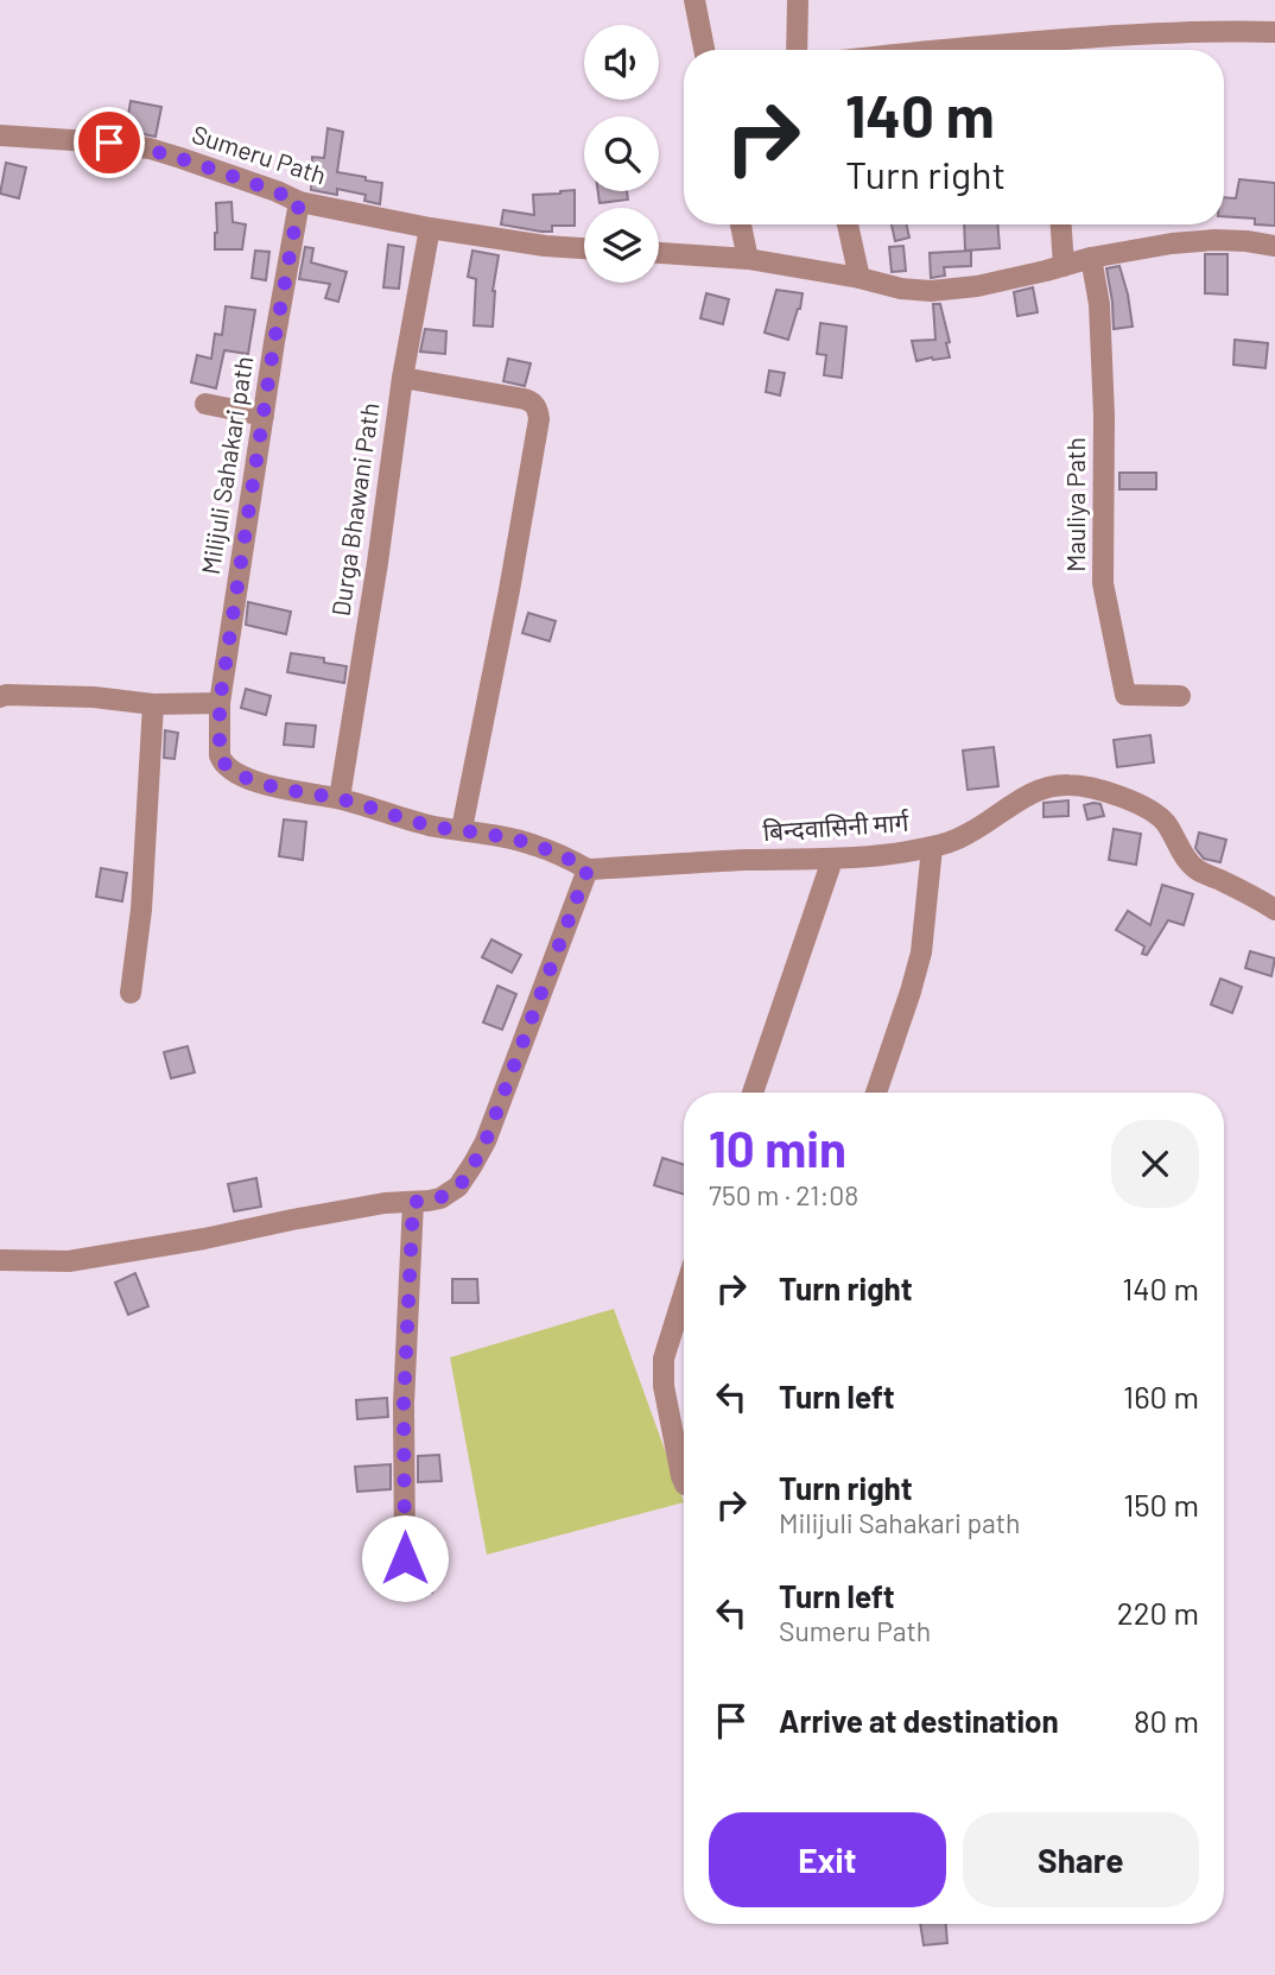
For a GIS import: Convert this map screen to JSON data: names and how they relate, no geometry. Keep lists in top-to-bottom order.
{
  "streets": {
    "street": [
      "Sumeru Path",
      "Milijuli Sahakari path",
      "Mauliya Path",
      "Durga Bhawani Path",
      "बिन्दवासिनी मार्ग"
    ]
  },
  "crossings": [
    ["Sumeru Path", "Milijuli Sahakari path"],
    ["Sumeru Path", "Durga Bhawani Path"],
    ["Milijuli Sahakari path", "Durga Bhawani Path"]
  ],
  "page": {
    "turn": ["140 m", "Turn right"],
    "heading": ["10 min", "750 m · 21:08"],
    "list": [
      {
        "name": "Turn right",
        "value": "140 m"
      },
      {
        "name": "Turn left",
        "value": "160 m"
      },
      {
        "name": "Turn right",
        "note": "Milijuli Sahakari path",
        "value": "150 m"
      },
      {
        "name": "Turn left",
        "note": "Sumeru Path",
        "value": "220 m"
      },
      {
        "name": "Arrive at destination",
        "value": "80 m"
      }
    ],
    "buttons": ["Exit", "Share"]
  }
}
